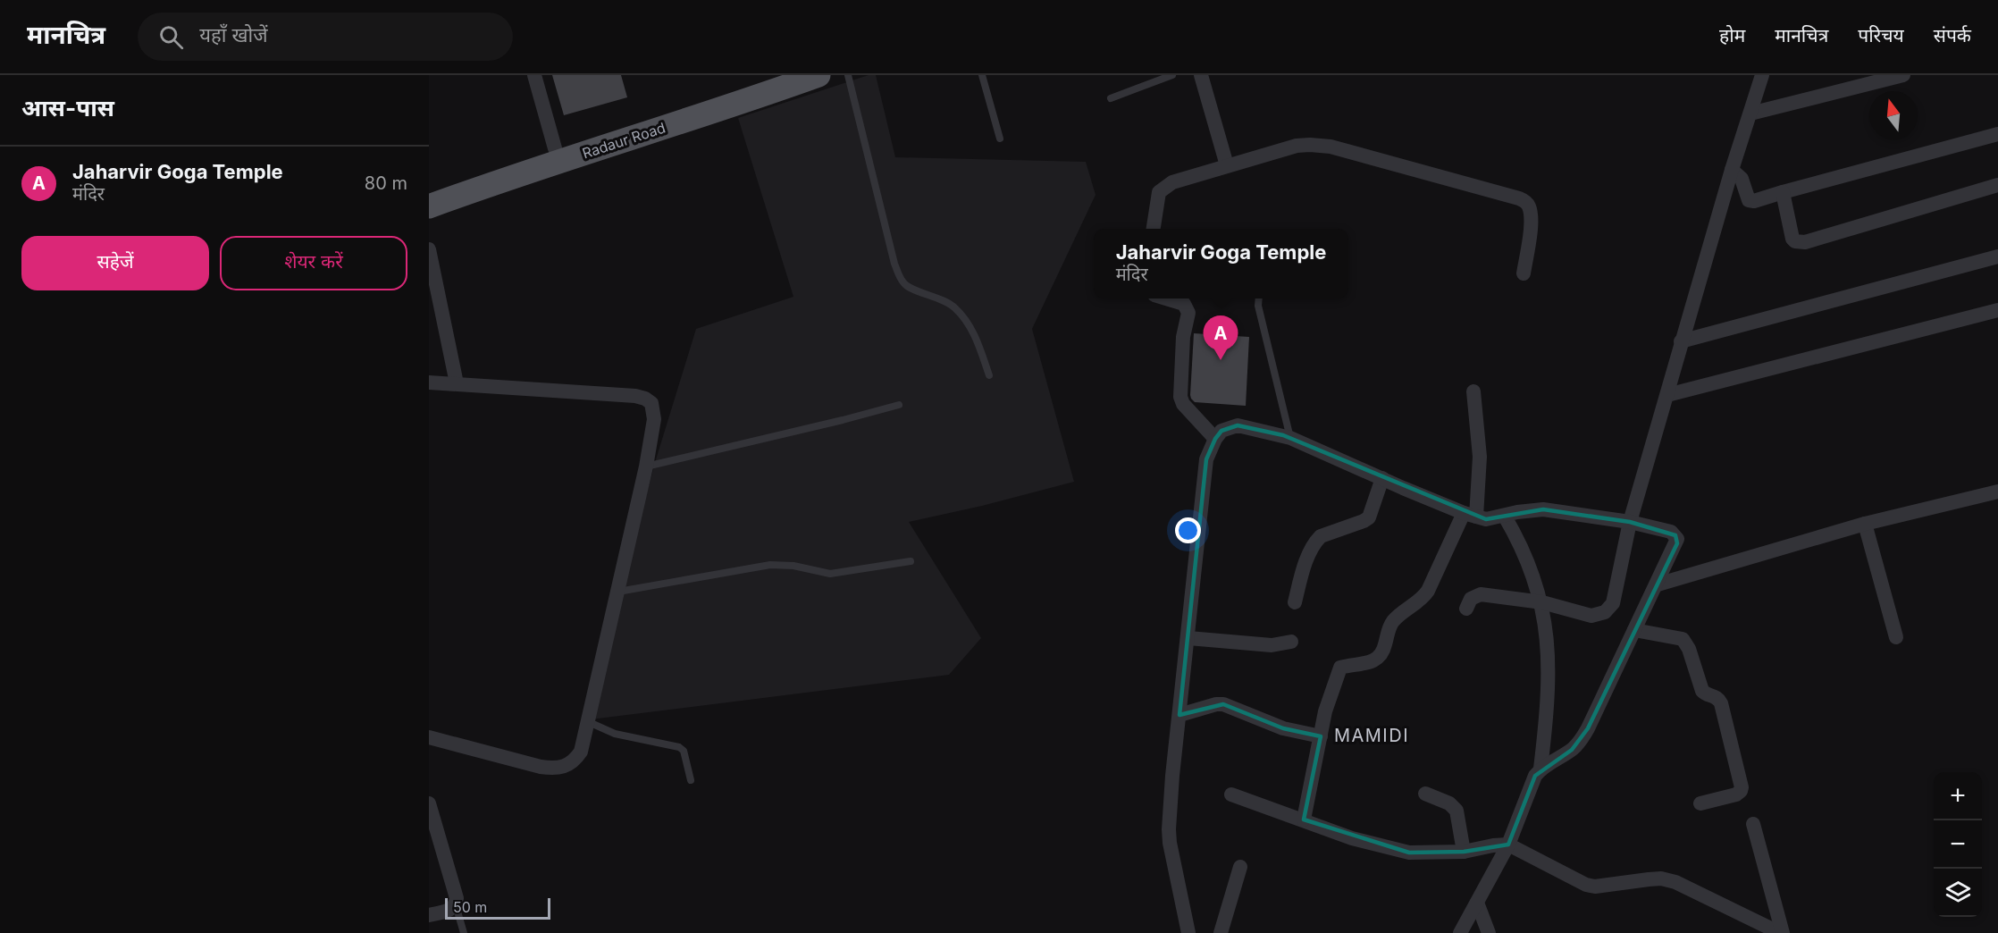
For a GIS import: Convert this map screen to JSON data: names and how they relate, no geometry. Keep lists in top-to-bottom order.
{
  "streets": {
    "main road": ["Radaur Road"]
  },
  "districts": ["MAMIDI"],
  "scale_bar": "50 m",
  "north": "top",
  "page": {
    "header": "मानचित्र",
    "search": "यहाँ खोजें",
    "nav": [
      "होम",
      "मानचित्र",
      "परिचय",
      "संपर्क"
    ],
    "heading": "आस-पास",
    "list": [
      {
        "mark": "A",
        "name": "Jaharvir Goga Temple",
        "note": "मंदिर",
        "value": "80 m"
      }
    ],
    "buttons": ["सहेजें", "शेयर करें"],
    "popup": ["Jaharvir Goga Temple", "मंदिर"],
    "pins": "A",
    "map_buttons": ["+", "−"],
    "scale": "50 m"
  }
}
